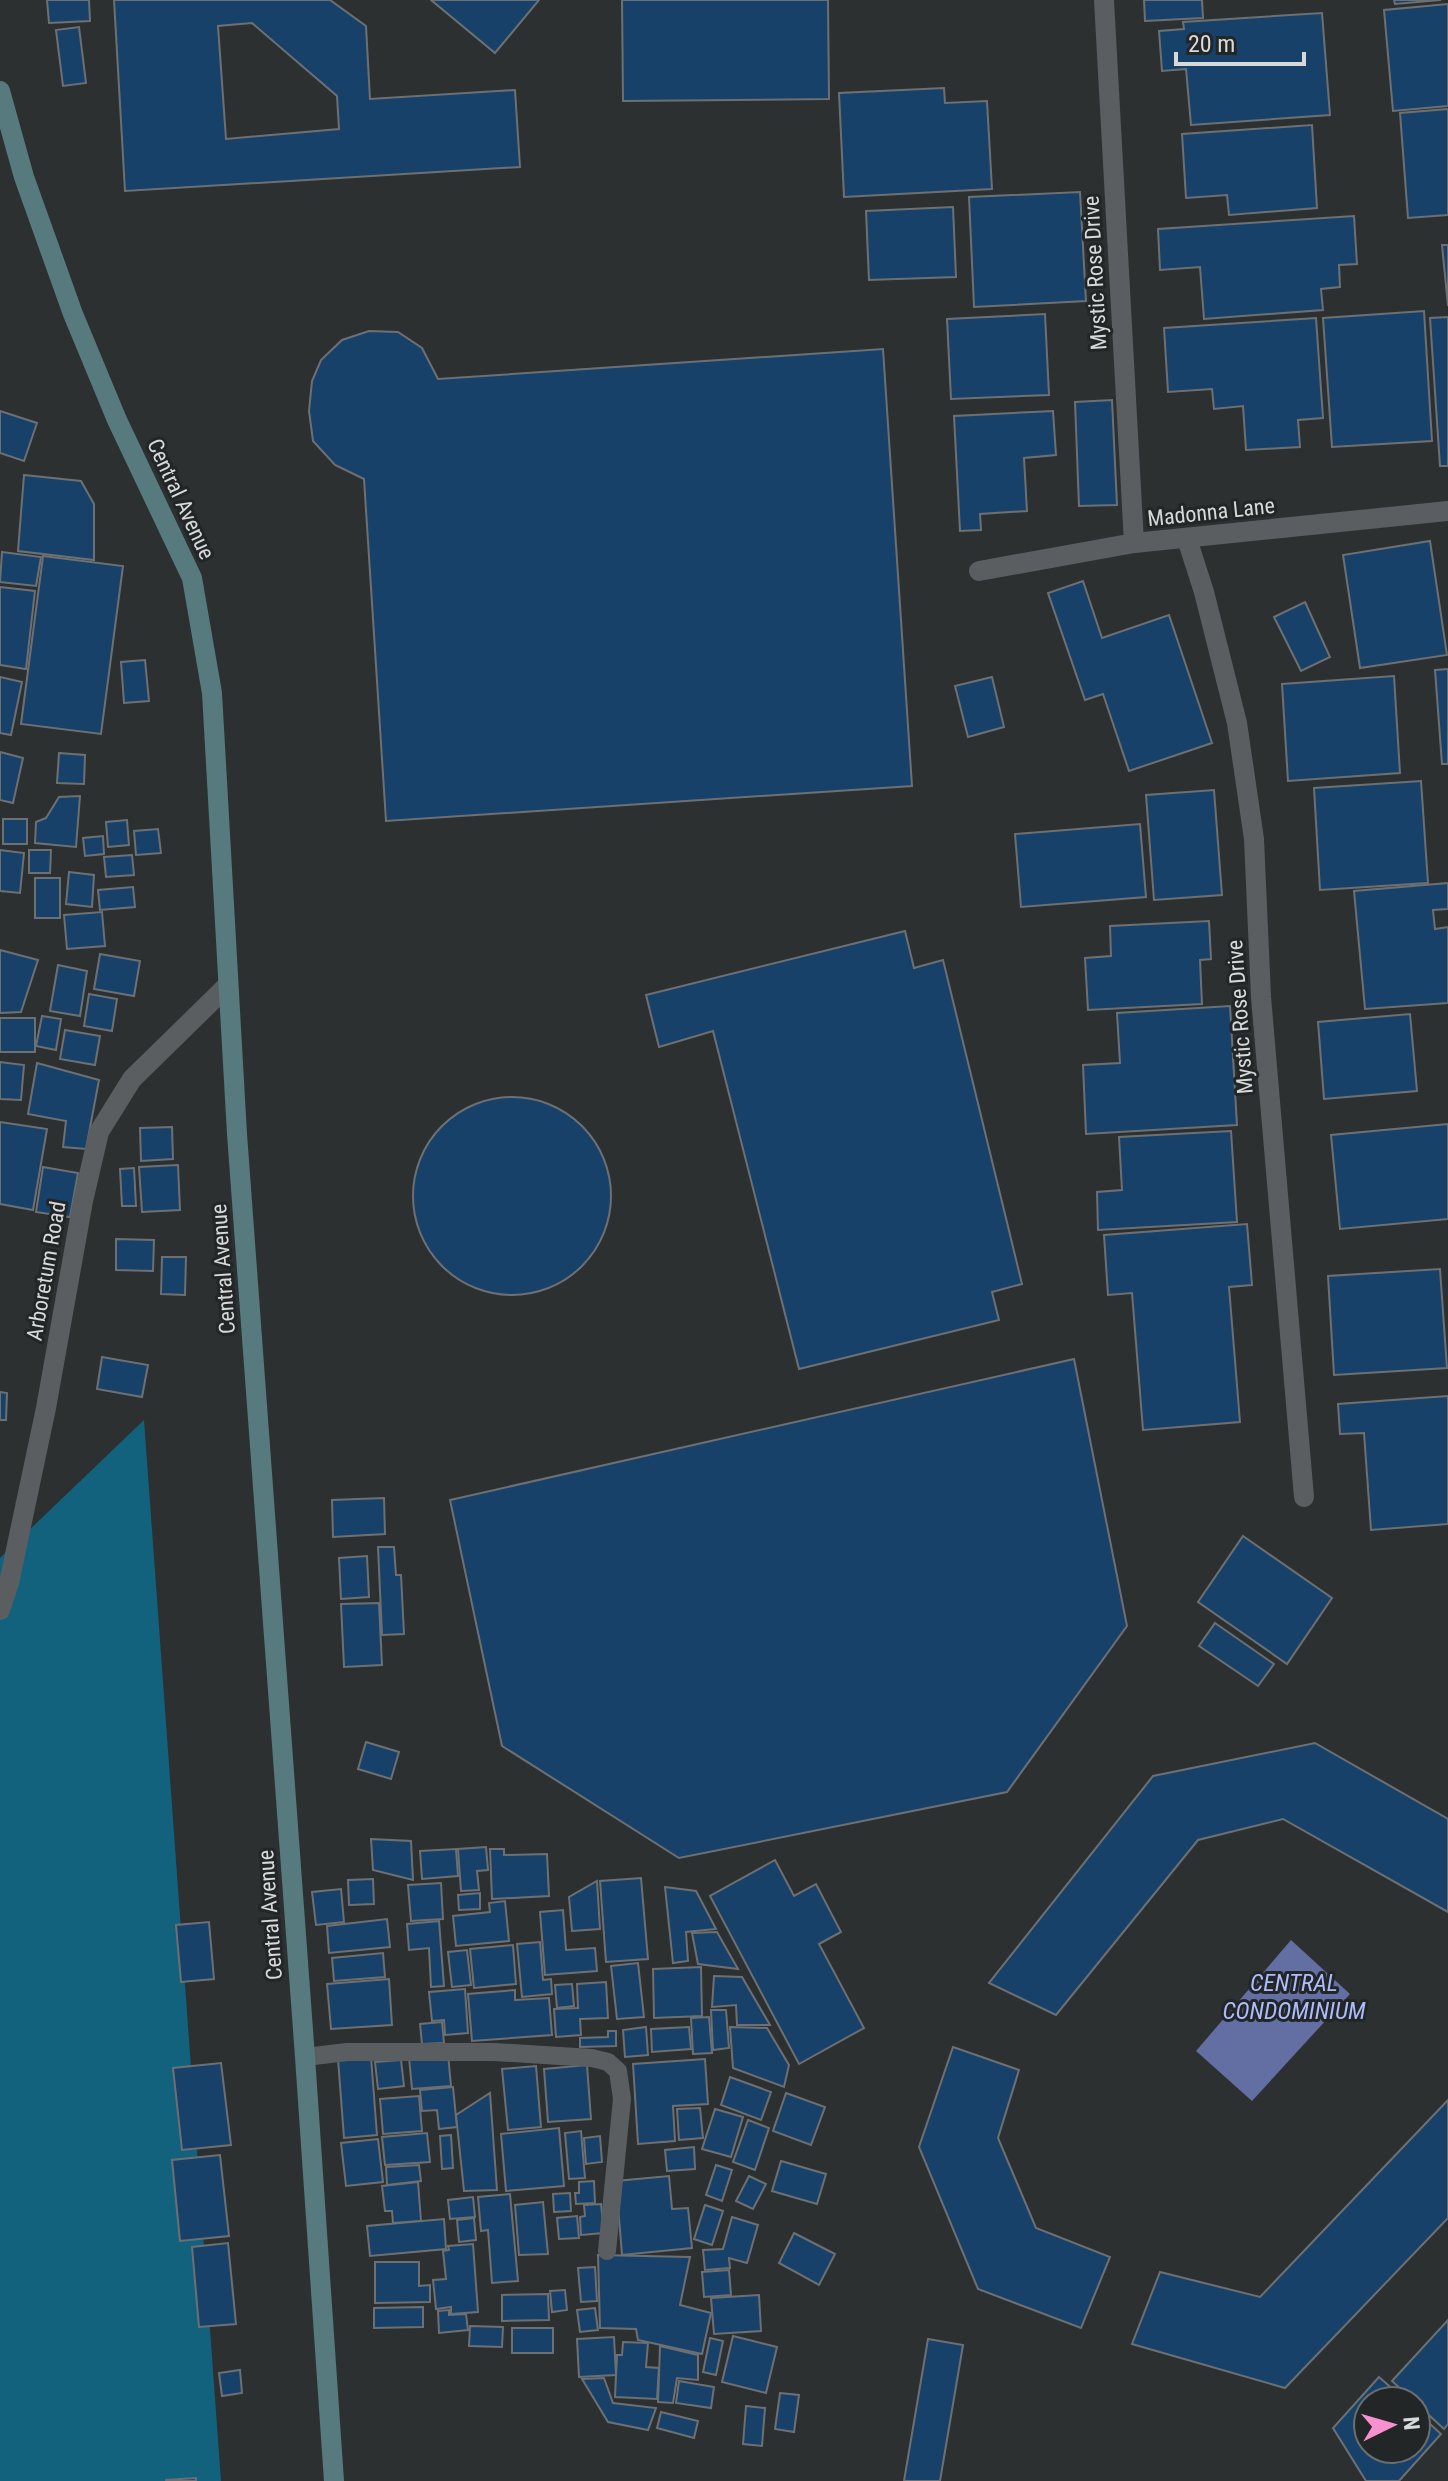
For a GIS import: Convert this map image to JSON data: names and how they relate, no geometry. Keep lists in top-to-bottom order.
{
  "streets": {
    "main road": ["Central Avenue"],
    "street": ["Mystic Rose Drive", "Madonna Lane", "Arboretum Road"]
  },
  "crossings": [
    ["Mystic Rose Drive", "Madonna Lane"],
    ["Central Avenue", "Arboretum Road"]
  ],
  "water": ["CENTRAL CONDOMINIUM"],
  "scale_bar": "20 m",
  "north": "right"
}
